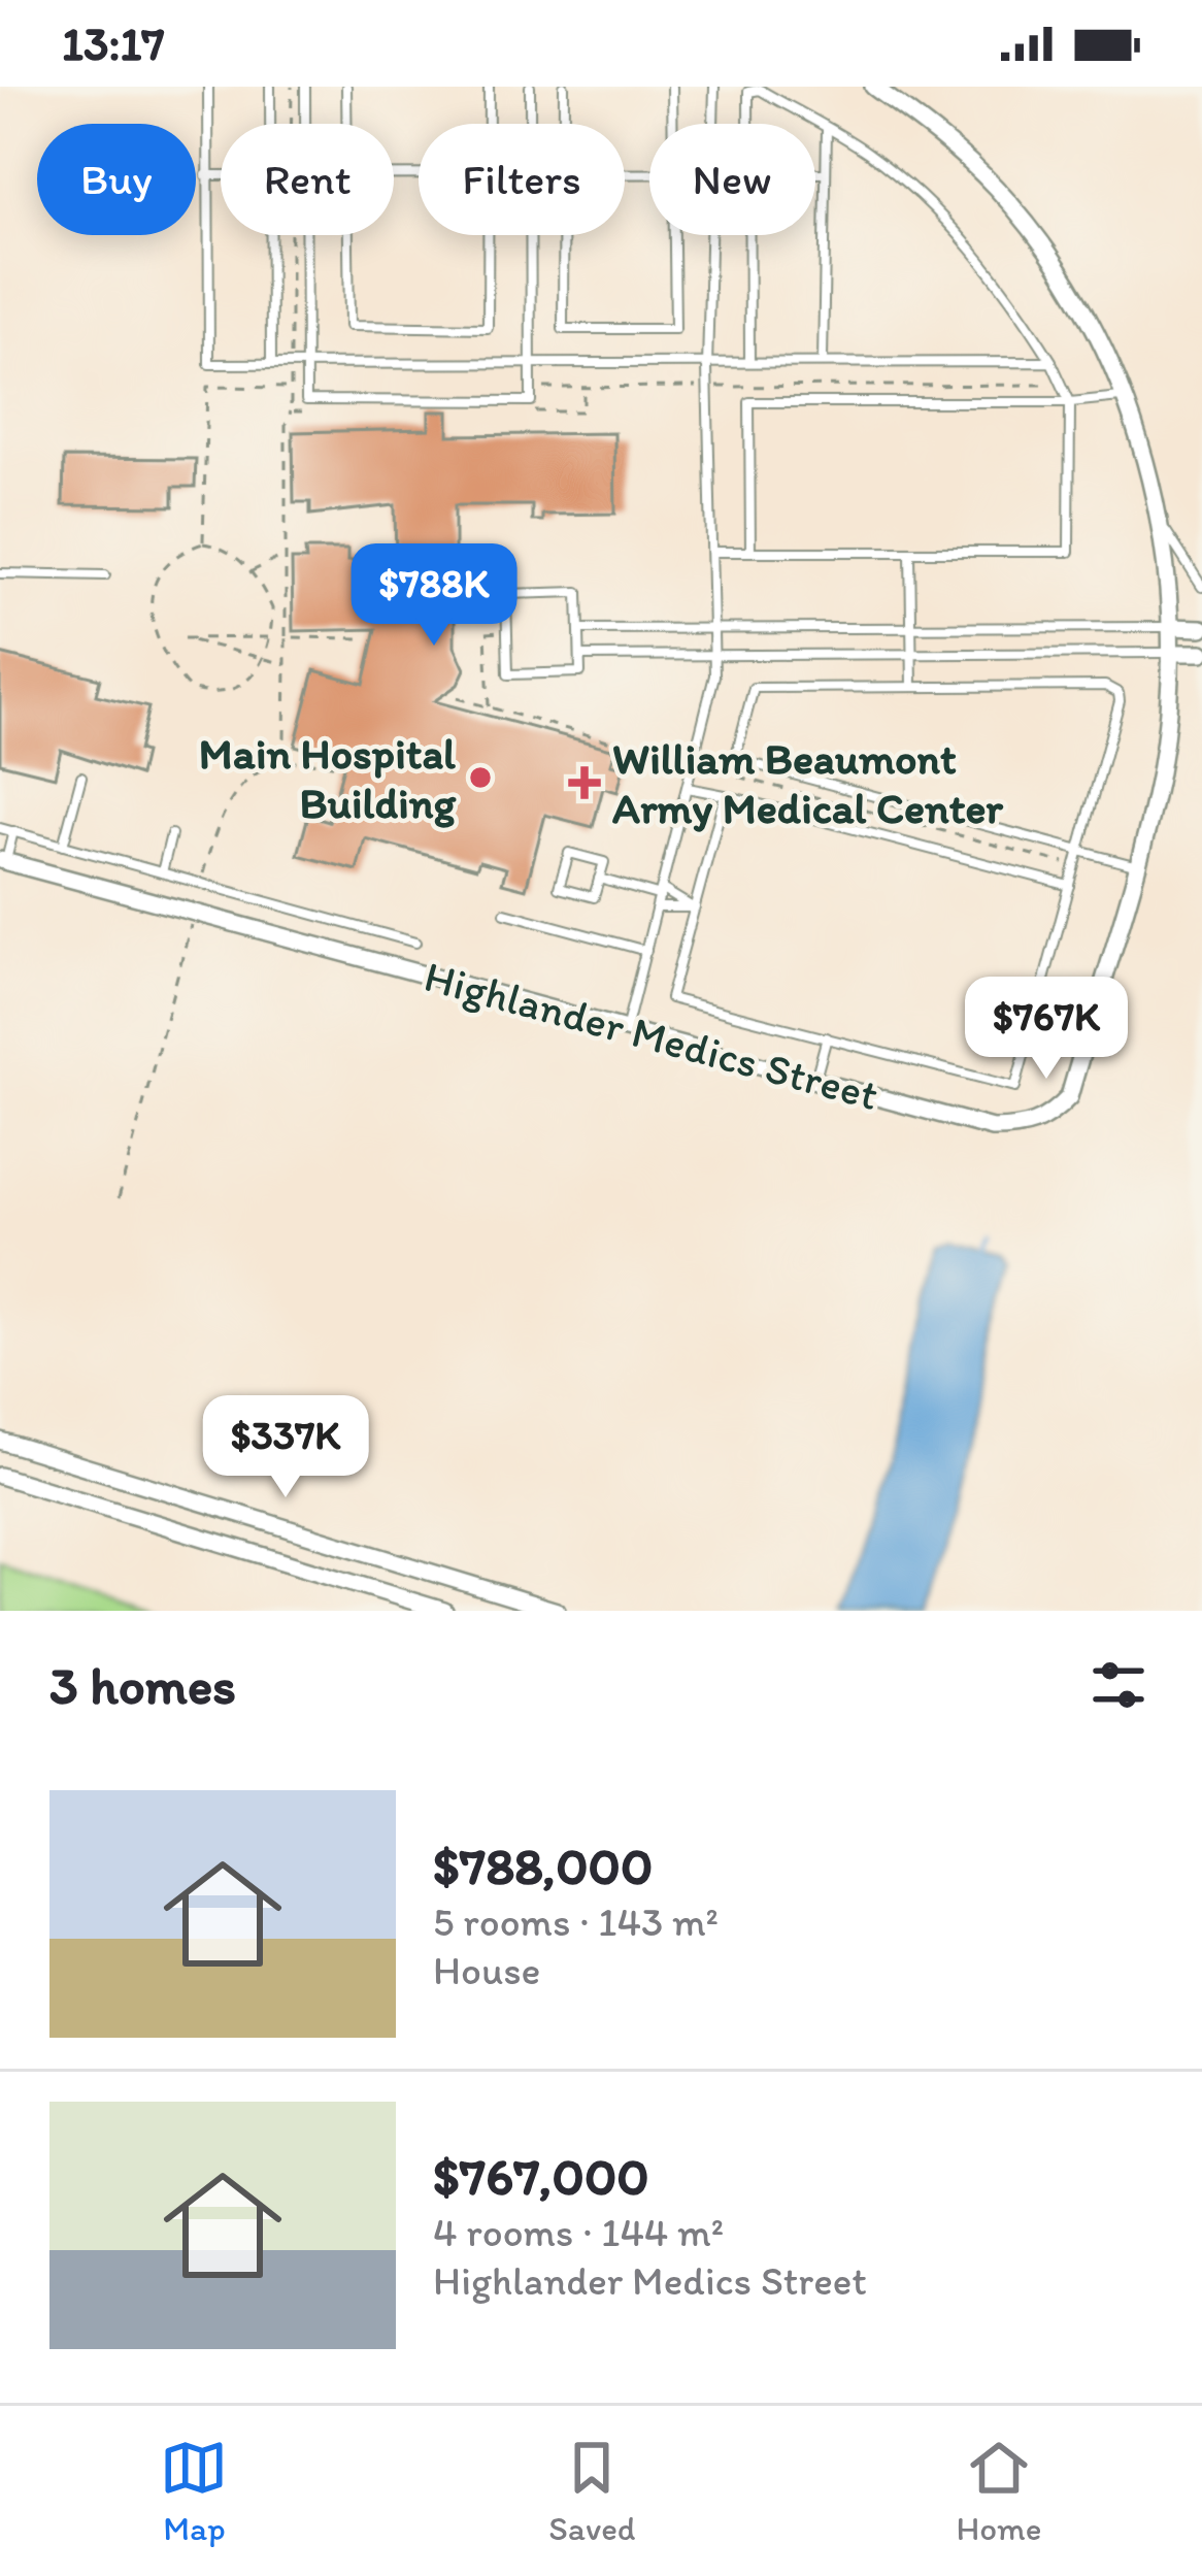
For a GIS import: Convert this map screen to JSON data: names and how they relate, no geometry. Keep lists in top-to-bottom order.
{
  "streets": {
    "street": ["Highlander Medics Street"]
  },
  "places": {
    "other": ["Main Hospital Building"],
    "health": ["William Beaumont Army Medical Center"]
  },
  "page": {
    "status": "13:17",
    "chip": [
      "Buy",
      "Rent",
      "Filters",
      "New"
    ],
    "price": ["$788K", "$767K", "$337K"],
    "heading": "3 homes",
    "list": [
      {
        "name": "$788,000",
        "note": "5 rooms · 143 m² · House"
      },
      {
        "name": "$767,000",
        "note": "4 rooms · 144 m² · Highlander Medics Street"
      }
    ],
    "tabs": ["Map", "Saved", "Home"]
  }
}
